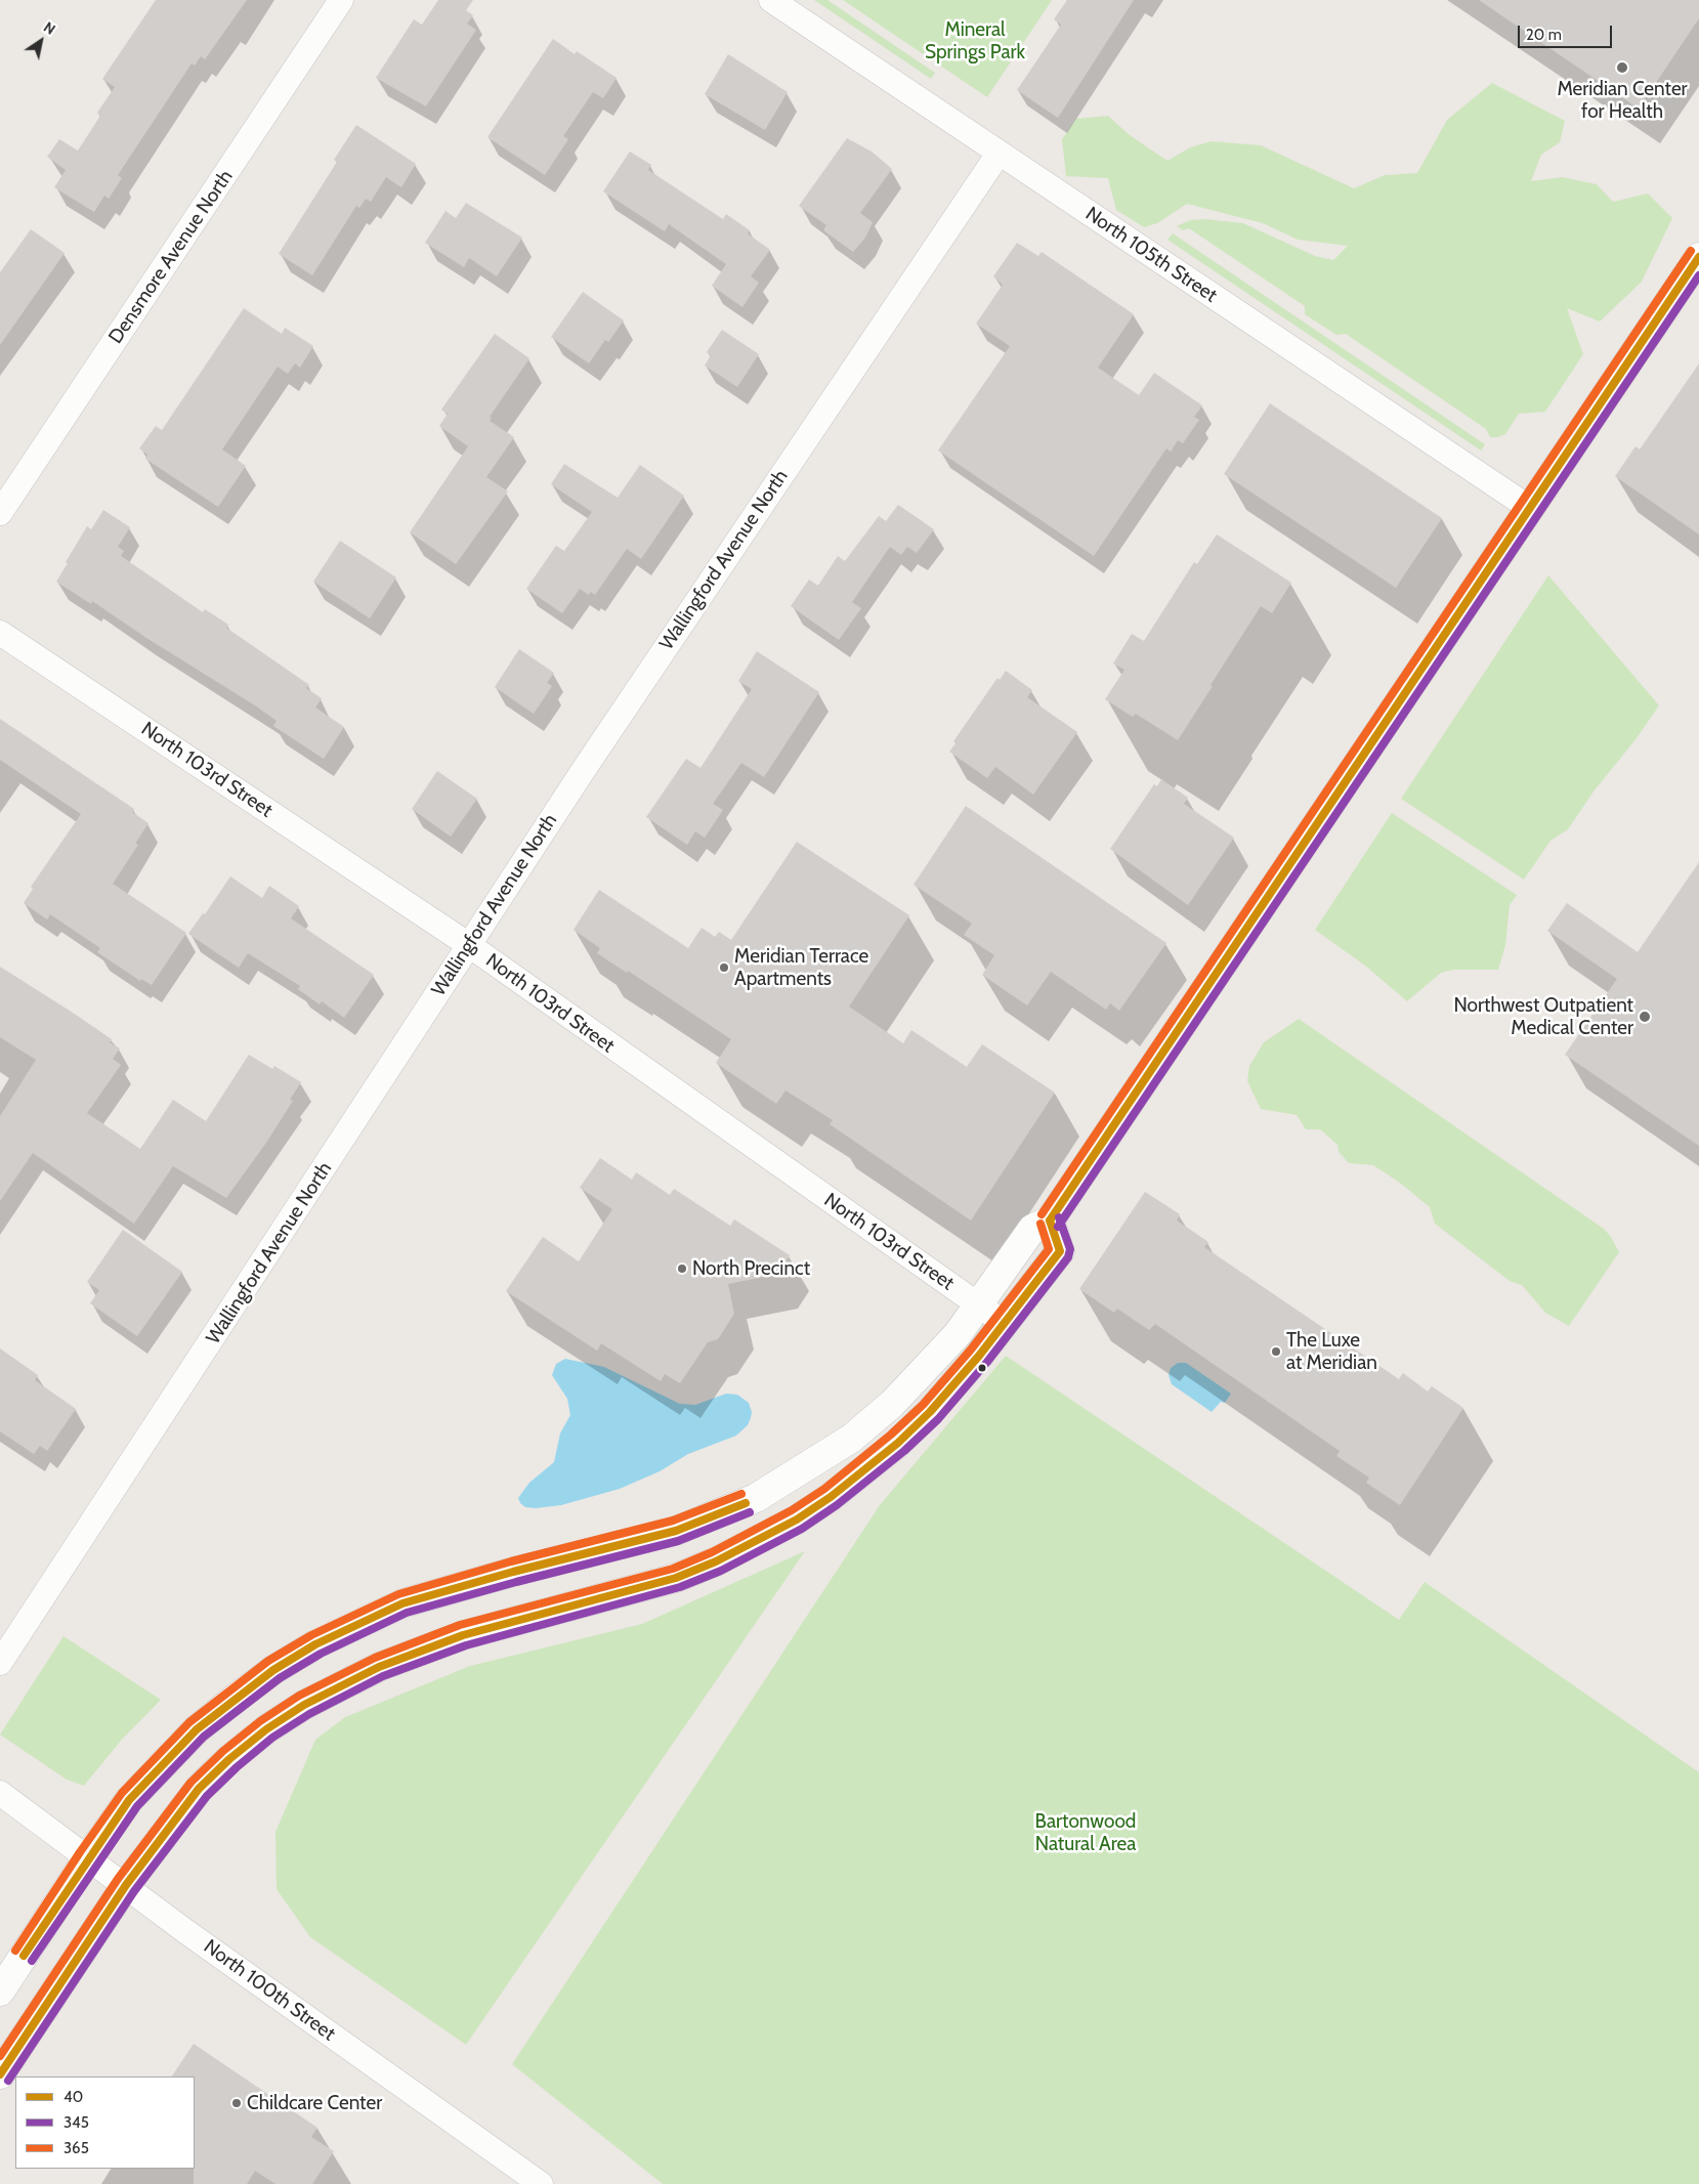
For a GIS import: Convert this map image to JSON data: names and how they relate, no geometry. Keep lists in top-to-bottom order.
{
  "streets": {
    "street": [
      "North 105th Street",
      "Densmore Avenue North",
      "Wallingford Avenue North",
      "North 103rd Street",
      "North 100th Street"
    ]
  },
  "crossings": [
    ["North 105th Street", "Wallingford Avenue North"],
    ["Wallingford Avenue North", "North 103rd Street"]
  ],
  "parks": ["Mineral Springs Park", "Bartonwood Natural Area"],
  "places": [
    "Meridian Center for Health",
    "Meridian Terrace Apartments",
    "Northwest Outpatient Medical Center",
    "North Precinct",
    "The Luxe at Meridian",
    "Childcare Center"
  ],
  "lines": ["transit line 365", "transit line 40", "transit line 345"],
  "legend": ["40", "345", "365"],
  "scale_bar": "20 m",
  "north": "top right"
}
